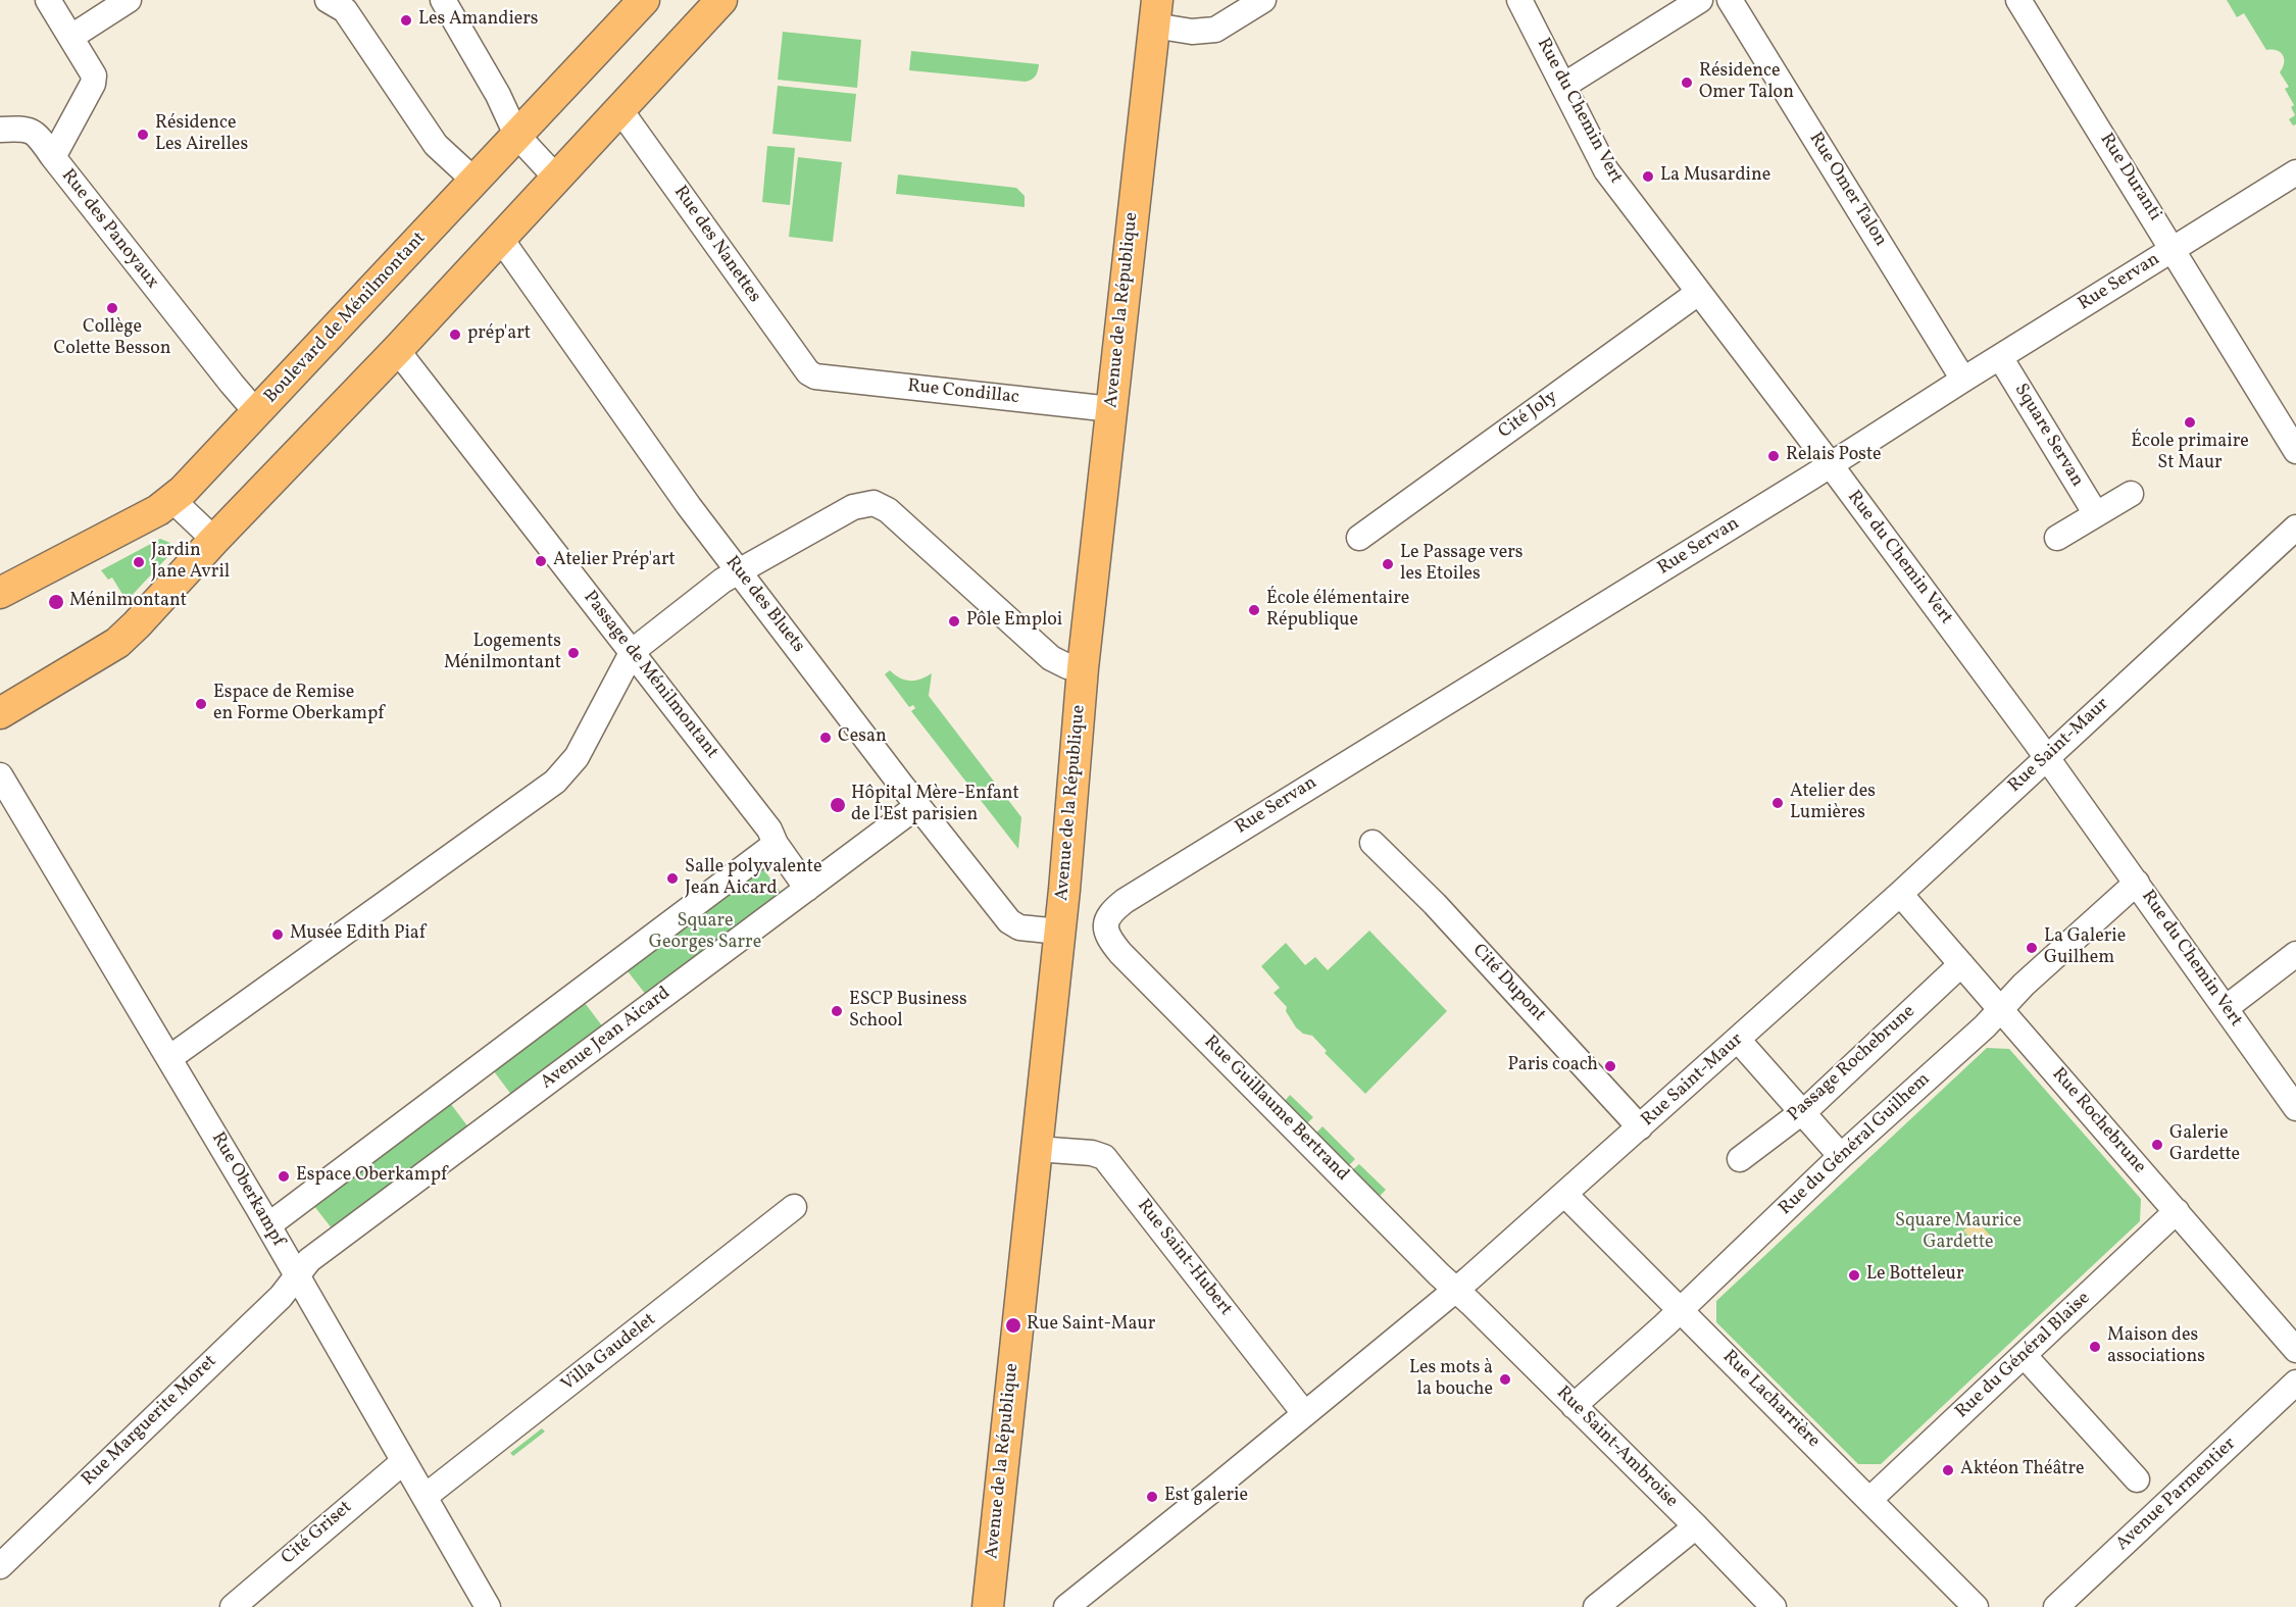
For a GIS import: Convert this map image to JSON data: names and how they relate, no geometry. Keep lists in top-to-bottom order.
{
  "streets": {
    "main road": ["Avenue de la République", "Boulevard de Ménilmontant"],
    "street": [
      "Rue du Chemin Vert",
      "Rue Duranti",
      "Rue Omer Talon",
      "Rue des Panoyaux",
      "Rue des Nanettes",
      "Rue Servan",
      "Rue Condillac",
      "Cité Joly",
      "Square Servan",
      "Rue des Bluets",
      "Passage de Ménilmontant",
      "Rue Saint-Maur",
      "Cité Dupont",
      "Avenue Jean Aicard",
      "Passage Rochebrune",
      "Rue Guillaume Bertrand",
      "Rue Rochebrune",
      "Rue du Général Guilhem",
      "Rue Oberkampf",
      "Rue Saint-Hubert",
      "Villa Gaudelet",
      "Rue du Général Blaise",
      "Rue Lacharrière",
      "Rue Marguerite Moret",
      "Rue Saint-Ambroise",
      "Avenue Parmentier",
      "Cité Griset"
    ]
  },
  "crossings": [
    ["Rue du Chemin Vert", "Rue Servan"],
    ["Rue du Chemin Vert", "Cité Joly"],
    ["Rue du Chemin Vert", "Rue Saint-Maur"],
    ["Rue du Chemin Vert", "Rue du Général Guilhem"],
    ["Rue Duranti", "Rue Servan"],
    ["Rue Omer Talon", "Rue Servan"],
    ["Rue des Panoyaux", "Boulevard de Ménilmontant"],
    ["Rue des Nanettes", "Rue Condillac"],
    ["Rue Servan", "Square Servan"],
    ["Rue Servan", "Rue Guillaume Bertrand"],
    ["Avenue de la République", "Rue Condillac"],
    ["Avenue de la République", "Rue des Bluets"],
    ["Avenue de la République", "Rue Saint-Hubert"],
    ["Rue des Bluets", "Avenue Jean Aicard"],
    ["Passage de Ménilmontant", "Avenue Jean Aicard"],
    ["Rue Saint-Maur", "Cité Dupont"],
    ["Rue Saint-Maur", "Rue Guillaume Bertrand"],
    ["Rue Saint-Maur", "Rue Rochebrune"],
    ["Rue Saint-Maur", "Rue Saint-Hubert"],
    ["Rue Saint-Maur", "Rue Lacharrière"],
    ["Rue Saint-Maur", "Rue Saint-Ambroise"],
    ["Avenue Jean Aicard", "Rue Oberkampf"],
    ["Avenue Jean Aicard", "Rue Marguerite Moret"],
    ["Passage Rochebrune", "Rue Rochebrune"],
    ["Rue Guillaume Bertrand", "Rue Saint-Ambroise"],
    ["Rue Rochebrune", "Rue du Général Guilhem"],
    ["Rue Rochebrune", "Rue du Général Blaise"],
    ["Rue du Général Guilhem", "Rue Lacharrière"],
    ["Rue du Général Guilhem", "Rue Saint-Ambroise"],
    ["Rue Oberkampf", "Villa Gaudelet"],
    ["Rue Oberkampf", "Rue Marguerite Moret"],
    ["Rue Oberkampf", "Cité Griset"],
    ["Rue du Général Blaise", "Rue Lacharrière"]
  ],
  "parks": ["Square Georges Sarre", "Square Maurice Gardette"],
  "places": [
    "Les Amandiers",
    "Résidence Omer Talon",
    "Résidence Les Airelles",
    "La Musardine",
    "Collège Colette Besson",
    "prép'art",
    "École primaire St Maur",
    "Relais Poste",
    "Atelier Prép'art",
    "Jardin Jane Avril",
    "Le Passage vers les Etoiles",
    "Ménilmontant",
    "École élémentaire République",
    "Pôle Emploi",
    "Logements Ménilmontant",
    "Espace de Remise en Forme Oberkampf",
    "Cesan",
    "Atelier des Lumières",
    "Hôpital Mère-Enfant de l'Est parisien",
    "Salle polyvalente Jean Aicard",
    "Musée Edith Piaf",
    "La Galerie Guilhem",
    "ESCP Business School",
    "Paris coach",
    "Galerie Gardette",
    "Espace Oberkampf",
    "Le Botteleur",
    "Rue Saint-Maur",
    "Maison des associations",
    "Les mots à la bouche",
    "Aktéon Théâtre",
    "Est galerie"
  ]
}
